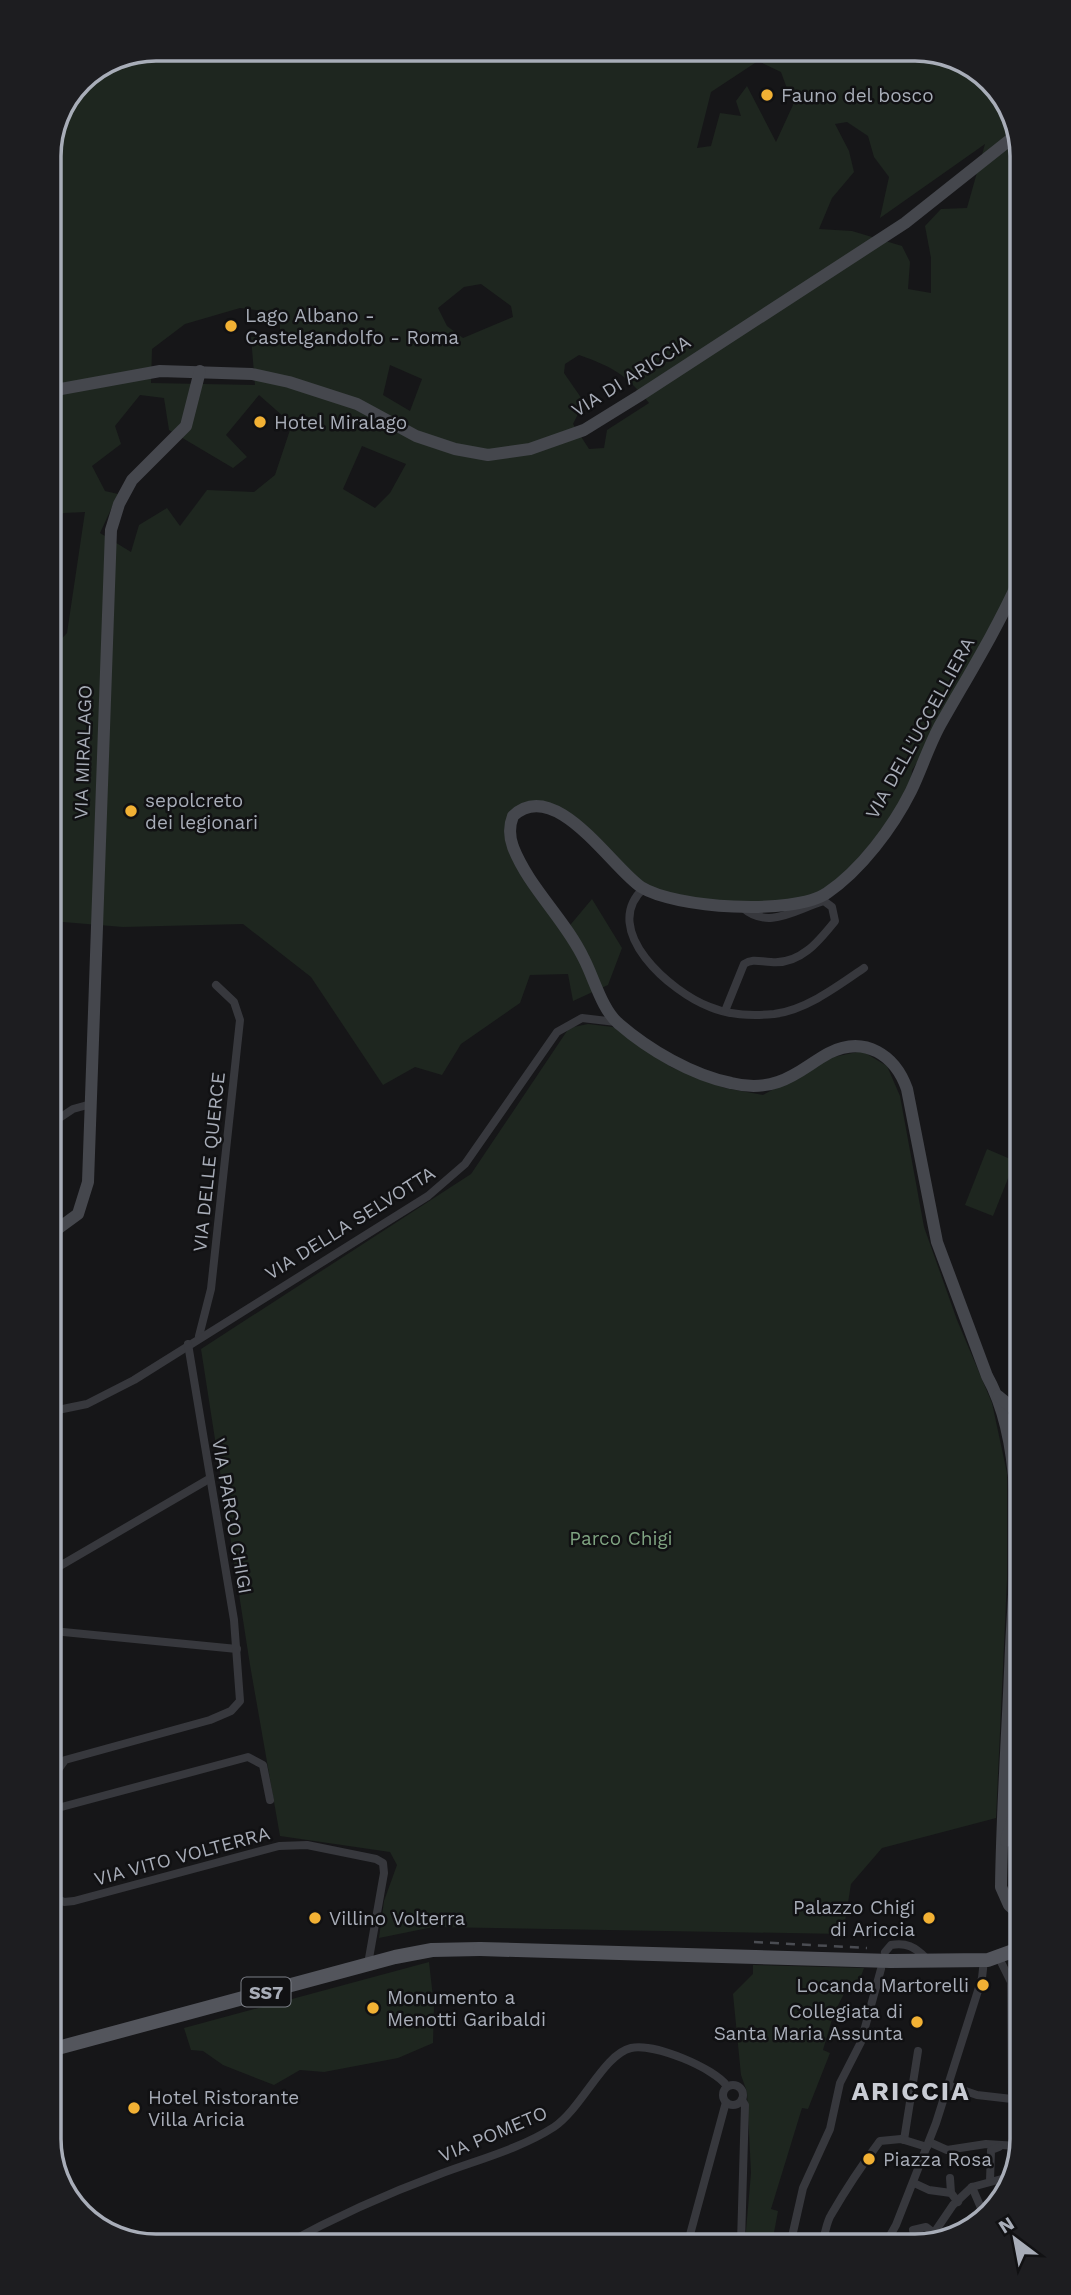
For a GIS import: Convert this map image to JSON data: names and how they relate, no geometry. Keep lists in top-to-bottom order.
{
  "streets": {
    "main road": ["SS7"],
    "street": [
      "VIA DI ARICCIA",
      "VIA DELL'UCCELLIERA",
      "VIA MIRALAGO",
      "VIA DELLE QUERCE",
      "VIA DELLA SELVOTTA",
      "VIA PARCO CHIGI",
      "VIA VITO VOLTERRA",
      "VIA POMETO"
    ]
  },
  "crossings": [
    ["VIA DI ARICCIA", "VIA MIRALAGO"],
    ["VIA DELL'UCCELLIERA", "VIA DELLA SELVOTTA"],
    ["VIA DELLE QUERCE", "VIA DELLA SELVOTTA"],
    ["VIA DELLE QUERCE", "VIA PARCO CHIGI"],
    ["VIA DELLA SELVOTTA", "VIA PARCO CHIGI"],
    ["VIA VITO VOLTERRA", "SS7"]
  ],
  "districts": ["ARICCIA"],
  "parks": ["Parco Chigi"],
  "places": [
    "Fauno del bosco",
    "Lago Albano - Castelgandolfo - Roma",
    "Hotel Miralago",
    "sepolcreto dei legionari",
    "Villino Volterra",
    "Palazzo Chigi di Ariccia",
    "Locanda Martorelli",
    "Monumento a Menotti Garibaldi",
    "Collegiata di Santa Maria Assunta",
    "Hotel Ristorante Villa Aricia",
    "Piazza Rosa"
  ],
  "north": "top left"
}
